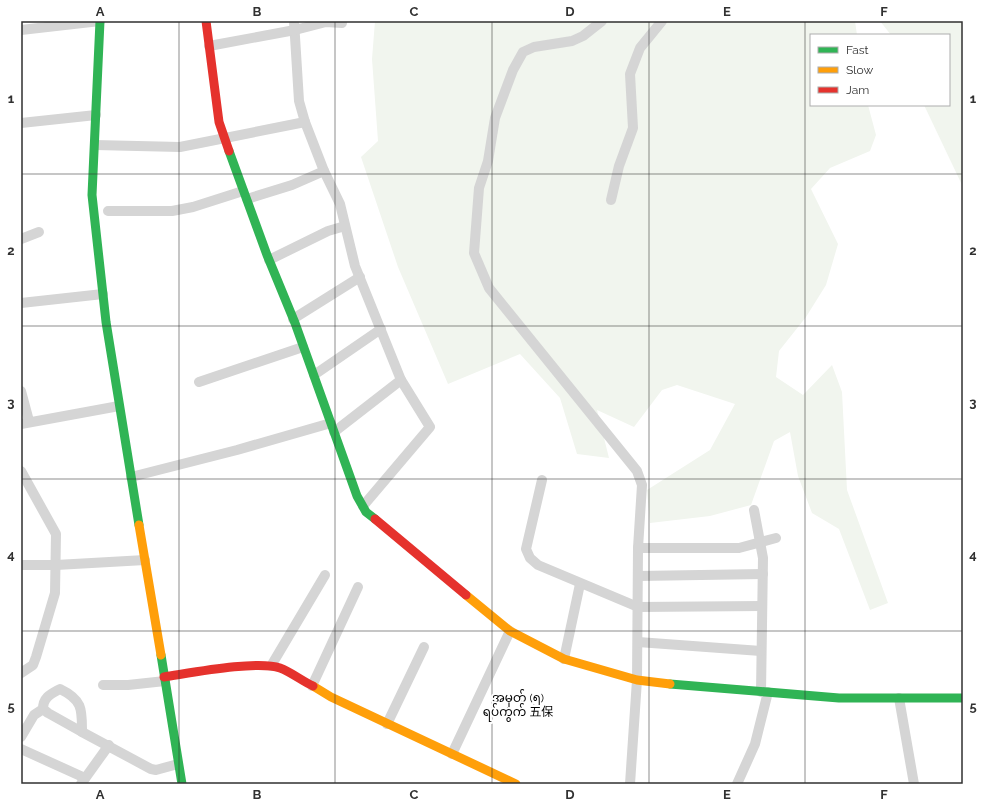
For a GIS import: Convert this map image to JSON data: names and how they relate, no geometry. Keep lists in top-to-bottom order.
{
  "districts": ["အမှတ် (၅) ရပ်ကွက် 五保"],
  "legend": ["Fast", "Slow", "Jam"],
  "grid": {
    "columns": [
      "A",
      "B",
      "C",
      "D",
      "E",
      "F"
    ],
    "rows": [
      "1",
      "2",
      "3",
      "4",
      "5"
    ]
  }
}
